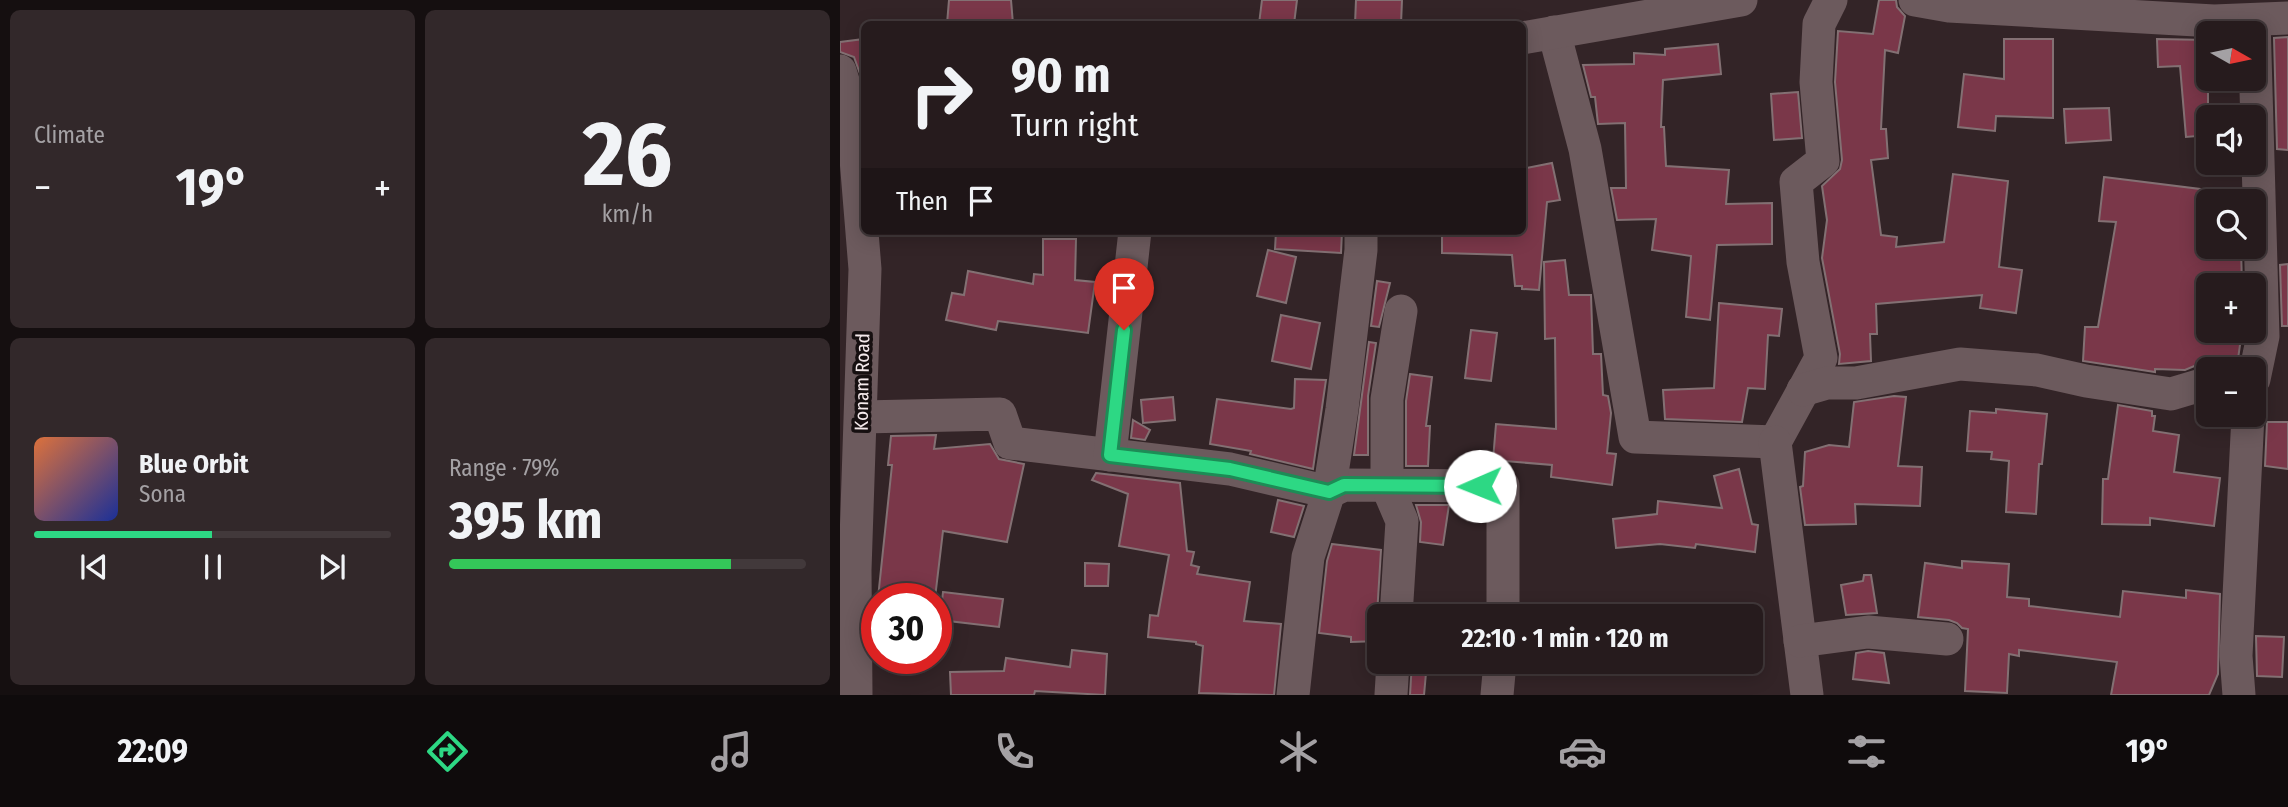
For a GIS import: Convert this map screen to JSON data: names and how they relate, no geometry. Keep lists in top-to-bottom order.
{
  "streets": {
    "street": ["Konam Road"]
  },
  "north": "right",
  "page": {
    "tile": [
      "Climate",
      ["26", "km/h"],
      ["Range · 79%", "395 km"]
    ],
    "map_buttons": ["+", "−"],
    "turn": ["90 m", "Turn right"],
    "heat": ["−", "19°", "+"],
    "then": "Then",
    "song": ["Blue Orbit", "Sona"],
    "limit": "30",
    "trip": "22:10 · 1 min · 120 m",
    "tabs": ["22:09", "19°"]
  }
}
